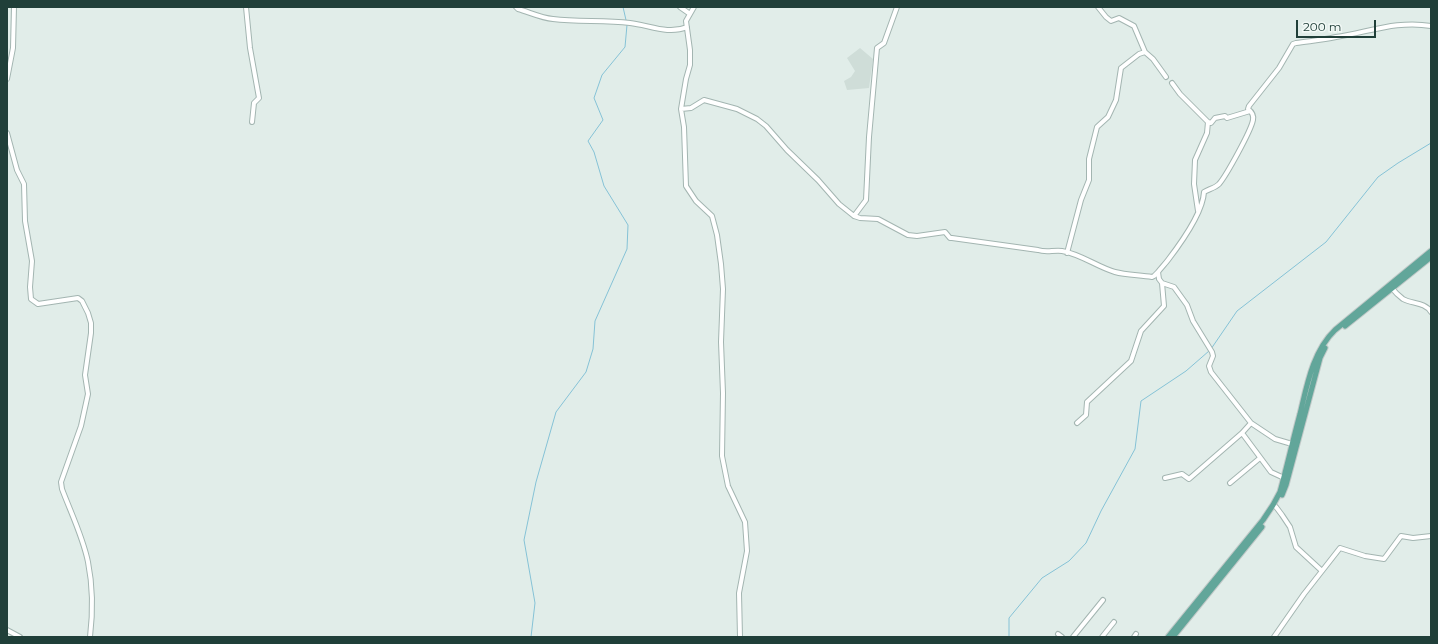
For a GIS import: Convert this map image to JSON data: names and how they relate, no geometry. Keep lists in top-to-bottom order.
{
  "scale_bar": "200 m"
}
